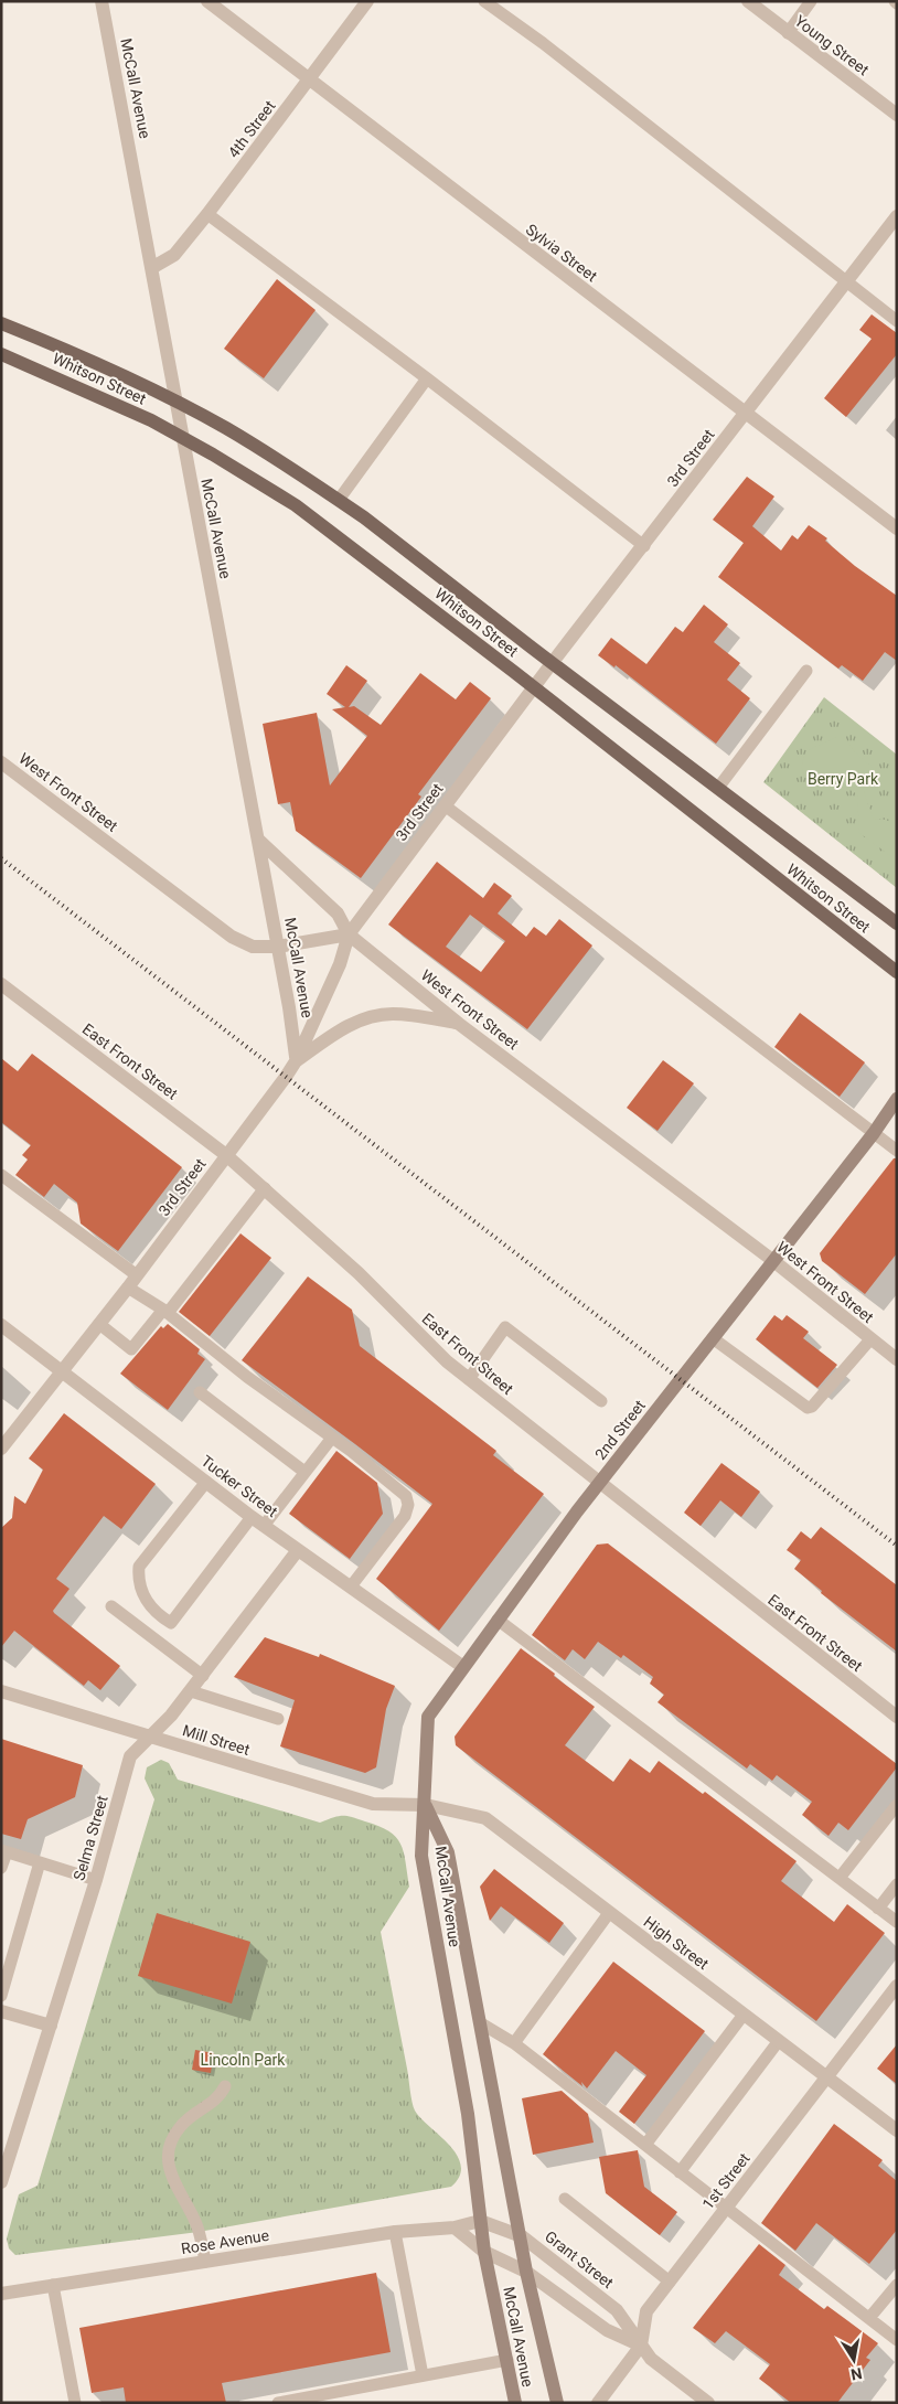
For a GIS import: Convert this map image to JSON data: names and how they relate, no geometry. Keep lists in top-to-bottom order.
{
  "streets": {
    "main road": ["McCall Avenue", "Whitson Street", "2nd Street"],
    "street": [
      "Young Street",
      "4th Street",
      "Sylvia Street",
      "3rd Street",
      "West Front Street",
      "East Front Street",
      "Tucker Street",
      "Mill Street",
      "Selma Street",
      "High Street",
      "1st Street",
      "Rose Avenue",
      "Grant Street"
    ]
  },
  "crossings": [
    ["McCall Avenue", "4th Street"],
    ["McCall Avenue", "Whitson Street"],
    ["McCall Avenue", "3rd Street"],
    ["McCall Avenue", "West Front Street"],
    ["McCall Avenue", "2nd Street"],
    ["McCall Avenue", "Mill Street"],
    ["McCall Avenue", "High Street"],
    ["McCall Avenue", "Rose Avenue"],
    ["McCall Avenue", "Grant Street"],
    ["4th Street", "Sylvia Street"],
    ["Sylvia Street", "3rd Street"],
    ["Whitson Street", "3rd Street"],
    ["3rd Street", "West Front Street"],
    ["3rd Street", "East Front Street"],
    ["3rd Street", "Tucker Street"],
    ["West Front Street", "2nd Street"],
    ["East Front Street", "2nd Street"],
    ["2nd Street", "Tucker Street"],
    ["2nd Street", "Mill Street"],
    ["2nd Street", "High Street"],
    ["Tucker Street", "Selma Street"],
    ["Mill Street", "Selma Street"],
    ["Mill Street", "High Street"],
    ["High Street", "1st Street"],
    ["1st Street", "Grant Street"],
    ["Rose Avenue", "Grant Street"]
  ],
  "parks": ["Berry Park", "Lincoln Park"],
  "north": "bottom"
}
